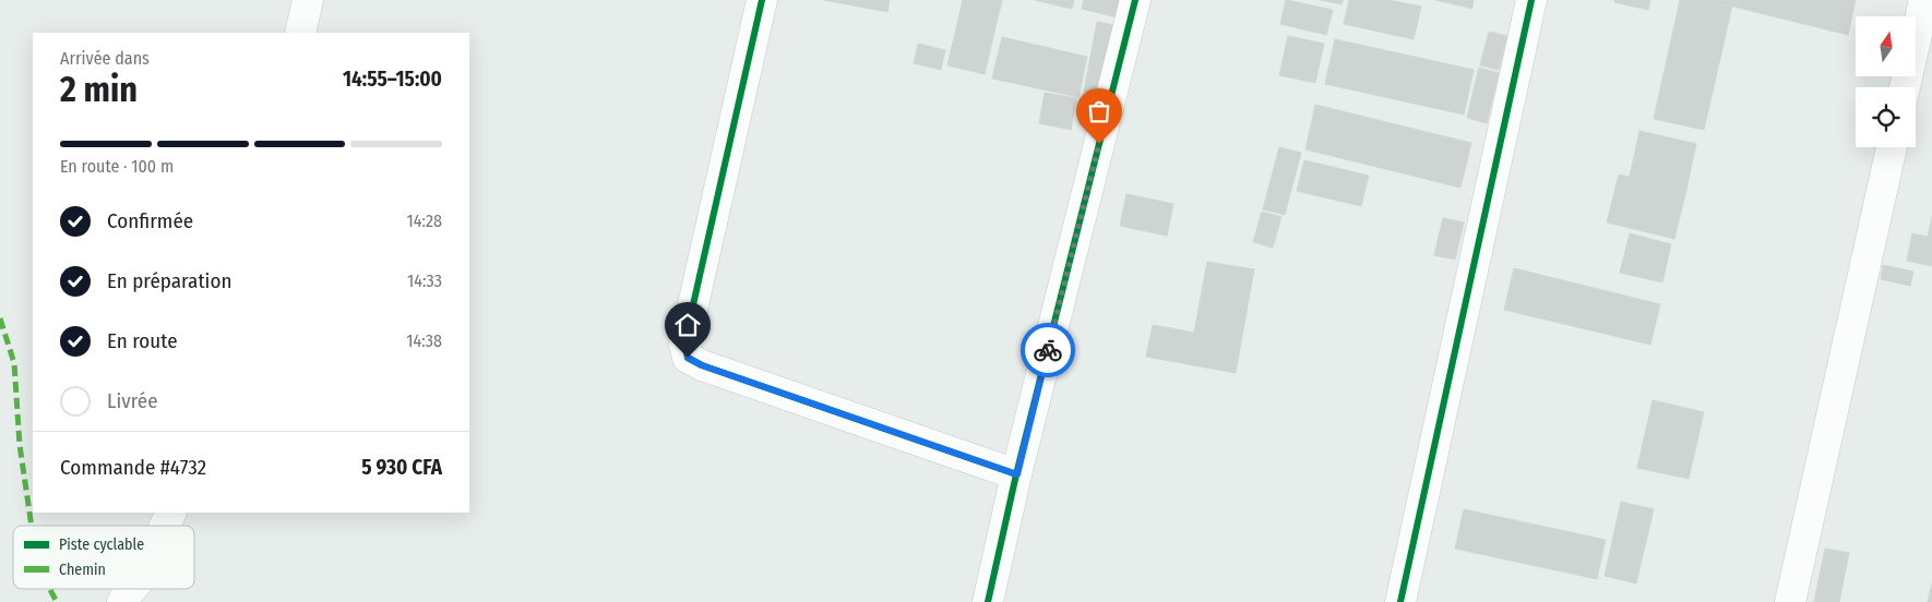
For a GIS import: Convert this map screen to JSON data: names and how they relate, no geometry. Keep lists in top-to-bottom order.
{
  "legend": ["Piste cyclable", "Chemin"],
  "north": "top",
  "page": {
    "heading": ["2 min", "Arrivée dans", "14:55–15:00"],
    "panel": ["Commande #4732", "5 930 CFA"],
    "bar": "En route · 100 m",
    "list": [
      ["Confirmée", "14:28"],
      ["En préparation", "14:33"],
      ["En route", "14:38"],
      "Livrée"
    ]
  }
}
